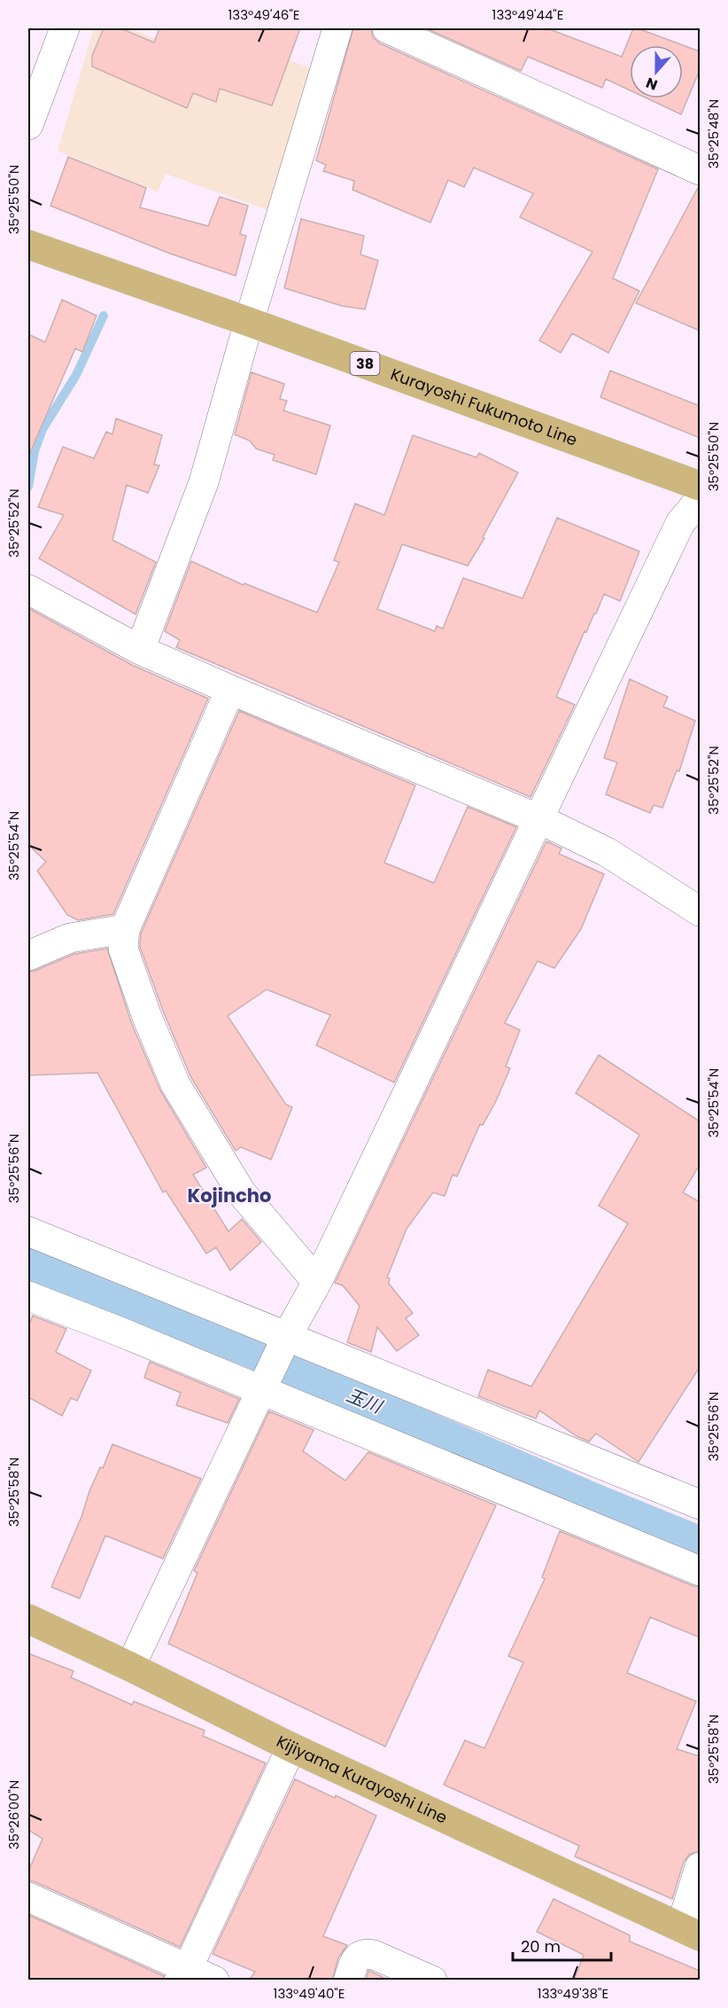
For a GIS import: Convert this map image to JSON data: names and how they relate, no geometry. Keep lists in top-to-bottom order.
{
  "streets": {
    "main road": ["38", "Kurayoshi Fukumoto Line", "Kijiyama Kurayoshi Line"]
  },
  "districts": ["Kojincho"],
  "water": ["玉川"],
  "scale_bar": "20 m",
  "north": "bottom",
  "coordinates": [
    "133°49'46\"E",
    "133°49'44\"E",
    "35°25'48\"N",
    "35°25'50\"N",
    "35°25'52\"N",
    "35°25'54\"N",
    "35°25'56\"N",
    "35°25'58\"N",
    "35°26'00\"N",
    "133°49'40\"E",
    "133°49'38\"E"
  ]
}
